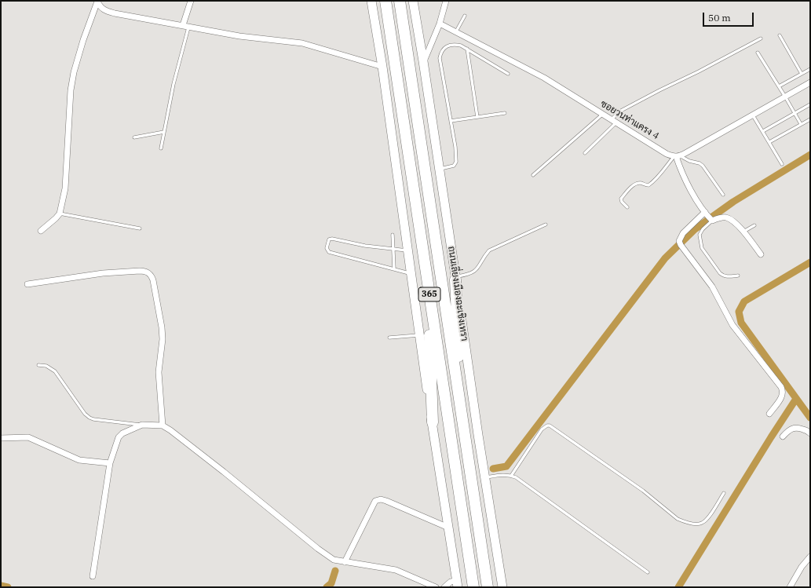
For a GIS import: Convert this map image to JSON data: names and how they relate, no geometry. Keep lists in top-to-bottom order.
{
  "streets": {
    "highway": ["ถนนเลี่ยงเมืองฉะเชิงเทรา", "365"],
    "street": ["ซอยวนท่าแครง 4"]
  },
  "scale_bar": "50 m"
}
